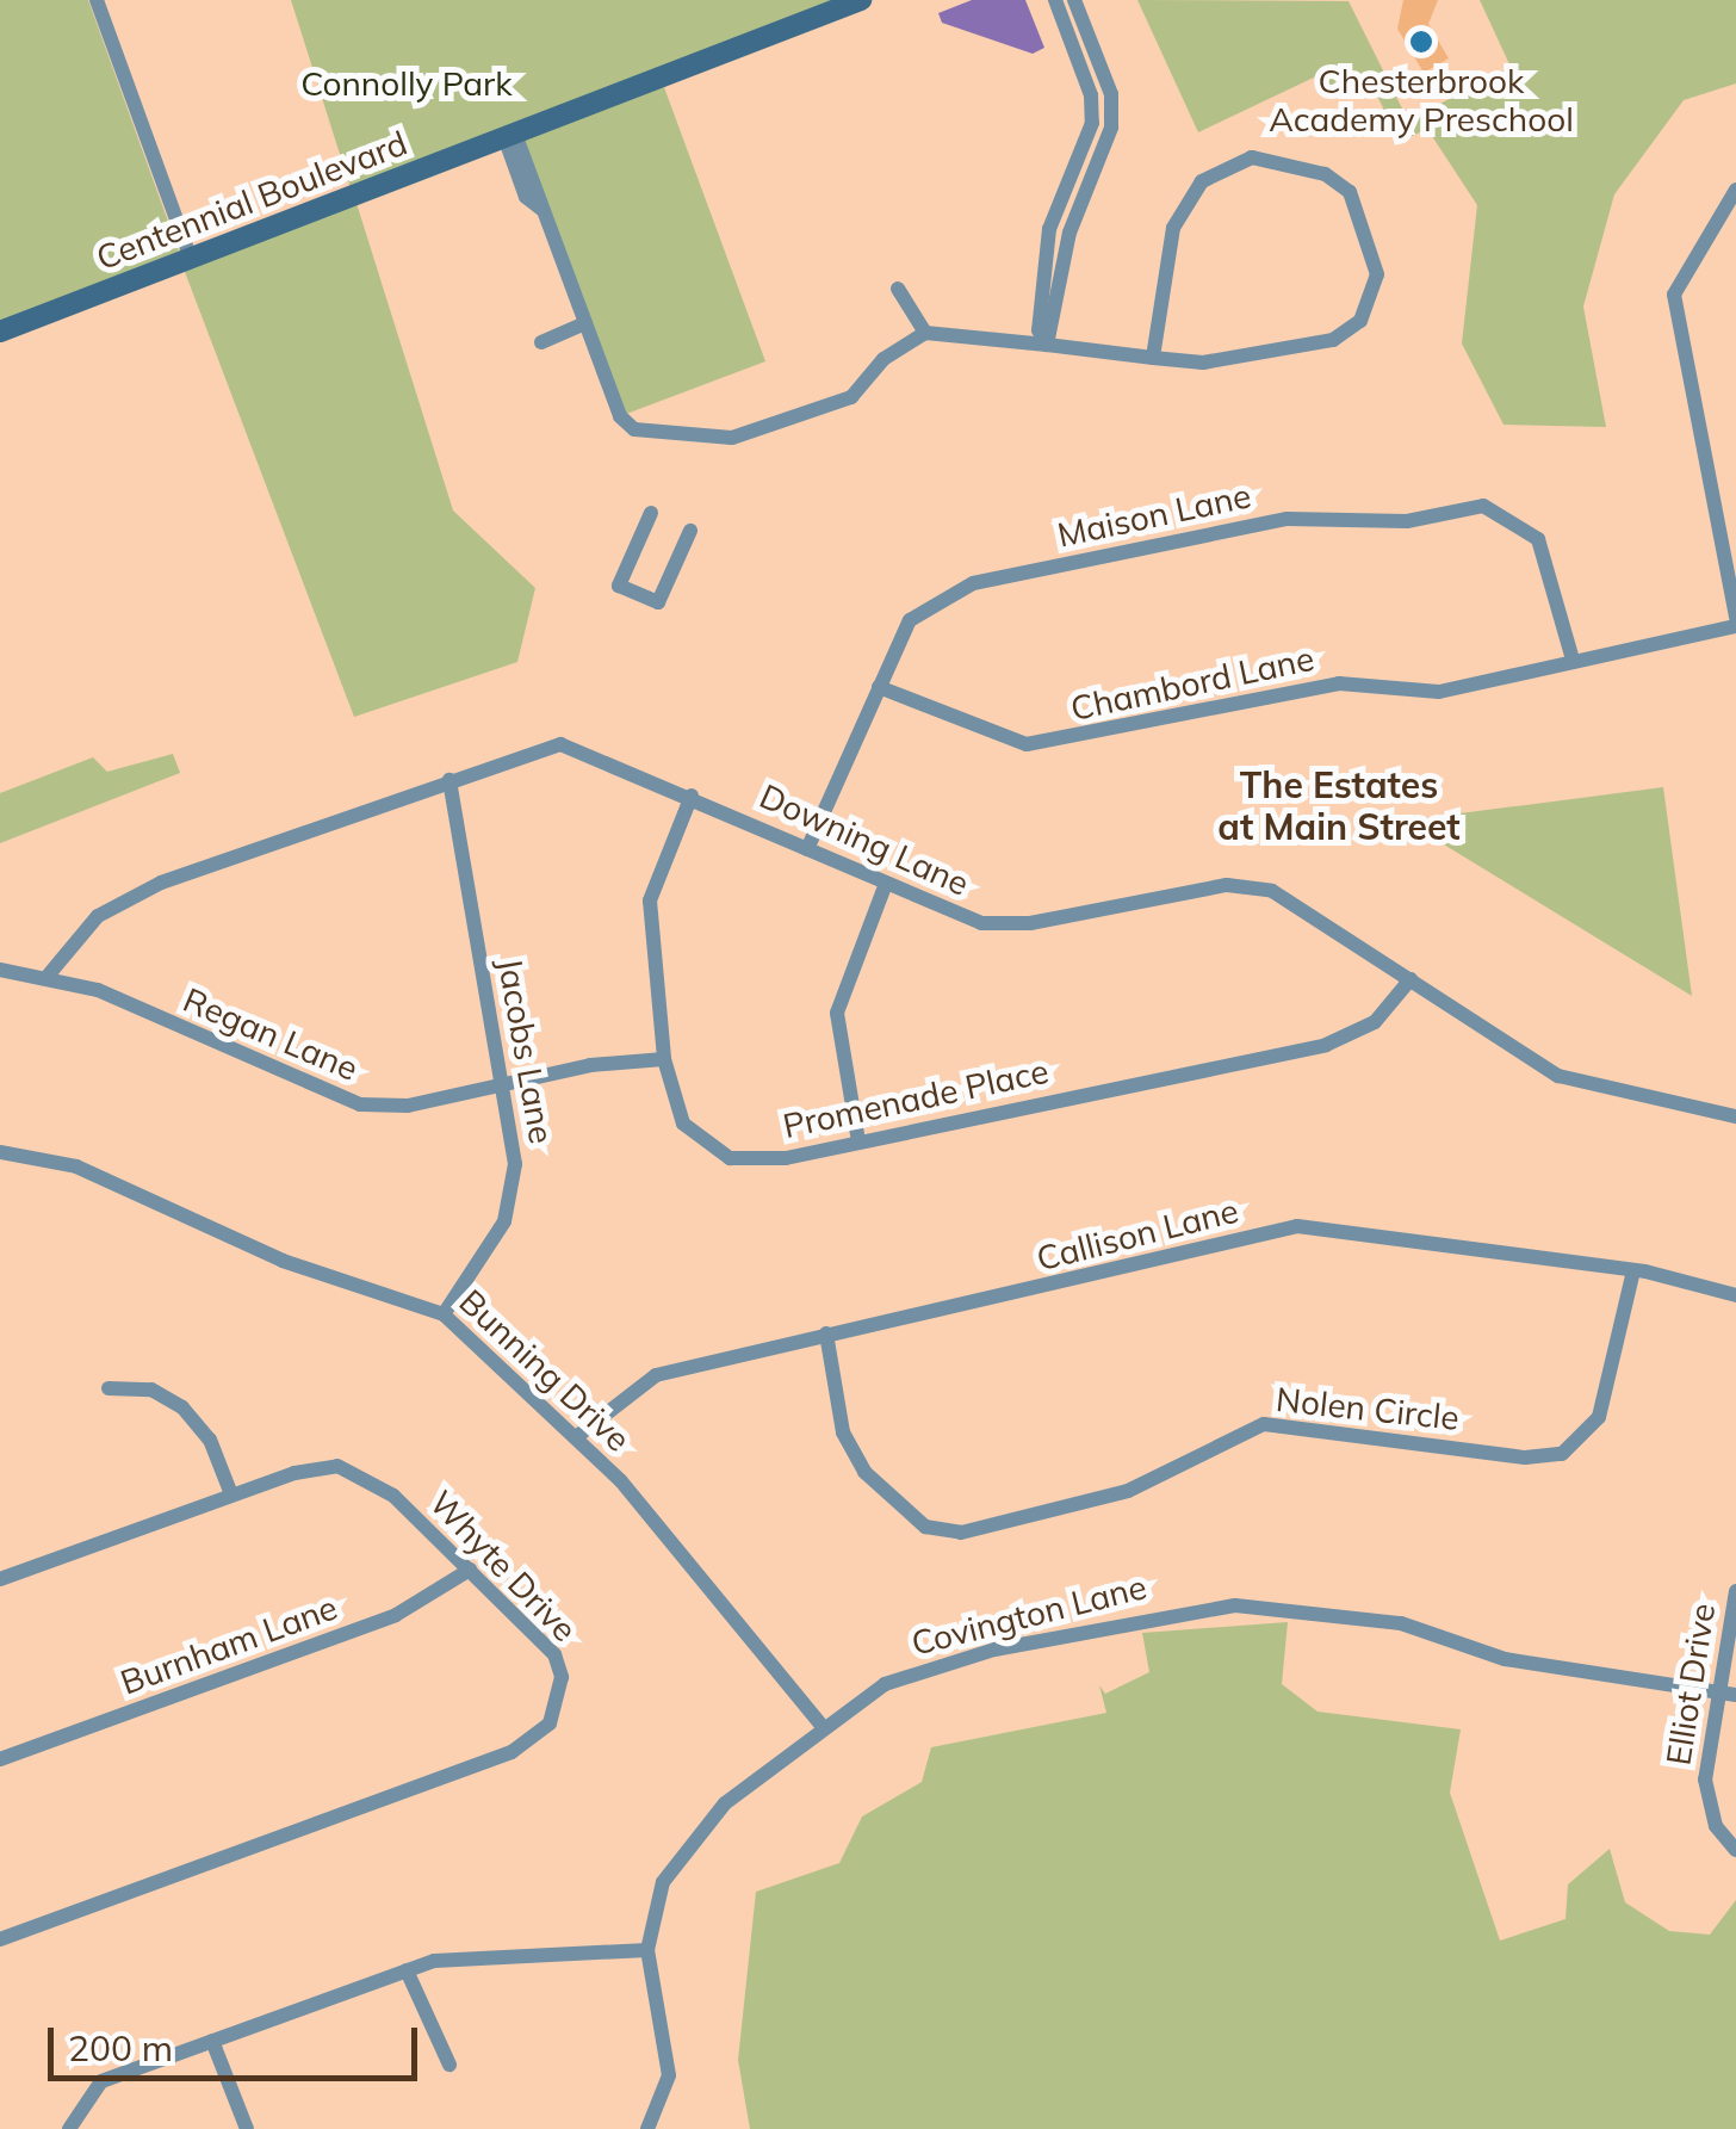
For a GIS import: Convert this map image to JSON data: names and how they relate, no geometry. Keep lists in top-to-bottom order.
{
  "streets": {
    "main road": ["Centennial Boulevard"],
    "street": [
      "Maison Lane",
      "Chambord Lane",
      "Downing Lane",
      "Regan Lane",
      "Jacobs Lane",
      "Promenade Place",
      "Callison Lane",
      "Bunning Drive",
      "Nolen Circle",
      "Whyte Drive",
      "Covington Lane",
      "Burnham Lane",
      "Elliot Drive"
    ]
  },
  "crossings": [
    ["Maison Lane", "Chambord Lane"],
    ["Maison Lane", "Downing Lane"],
    ["Downing Lane", "Regan Lane"],
    ["Downing Lane", "Jacobs Lane"],
    ["Downing Lane", "Promenade Place"],
    ["Regan Lane", "Jacobs Lane"],
    ["Regan Lane", "Promenade Place"],
    ["Jacobs Lane", "Bunning Drive"],
    ["Callison Lane", "Bunning Drive"],
    ["Callison Lane", "Nolen Circle"],
    ["Bunning Drive", "Covington Lane"],
    ["Whyte Drive", "Burnham Lane"],
    ["Covington Lane", "Elliot Drive"]
  ],
  "districts": ["The Estates at Main Street"],
  "parks": ["Connolly Park"],
  "places": ["Chesterbrook Academy Preschool"],
  "scale_bar": "200 m"
}
